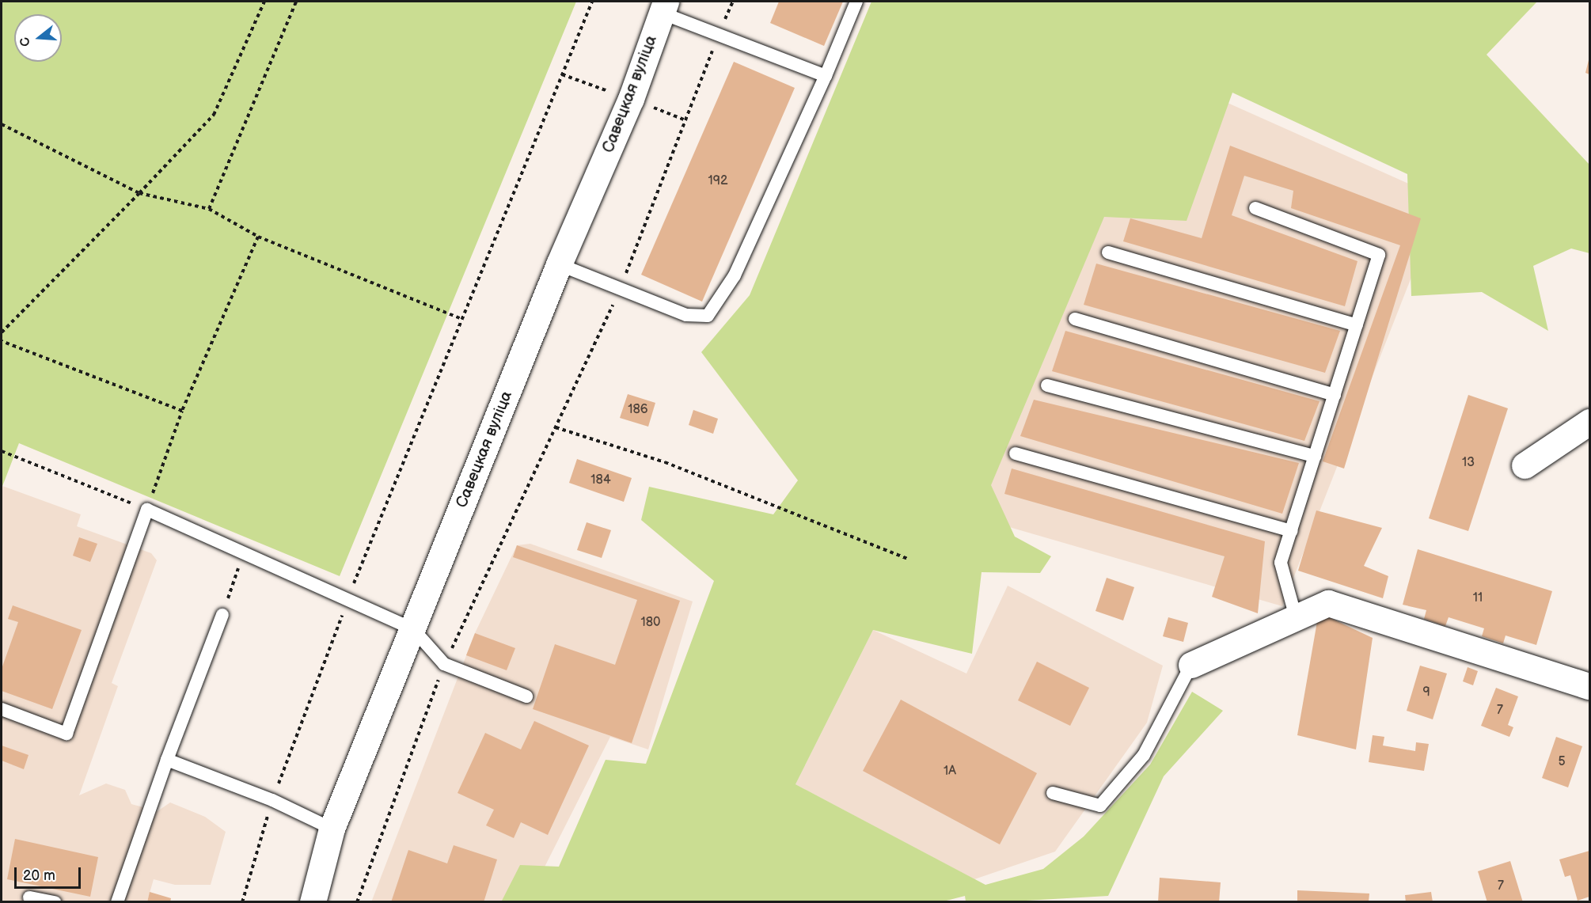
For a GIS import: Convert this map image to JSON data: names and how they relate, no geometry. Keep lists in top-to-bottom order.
{
  "streets": {
    "street": ["Савецкая вуліца"]
  },
  "house_numbers": [
    "192",
    "186",
    "13",
    "184",
    "11",
    "180",
    "9",
    "7",
    "5",
    "1А",
    "7"
  ],
  "scale_bar": "20 m",
  "north": "left"
}
